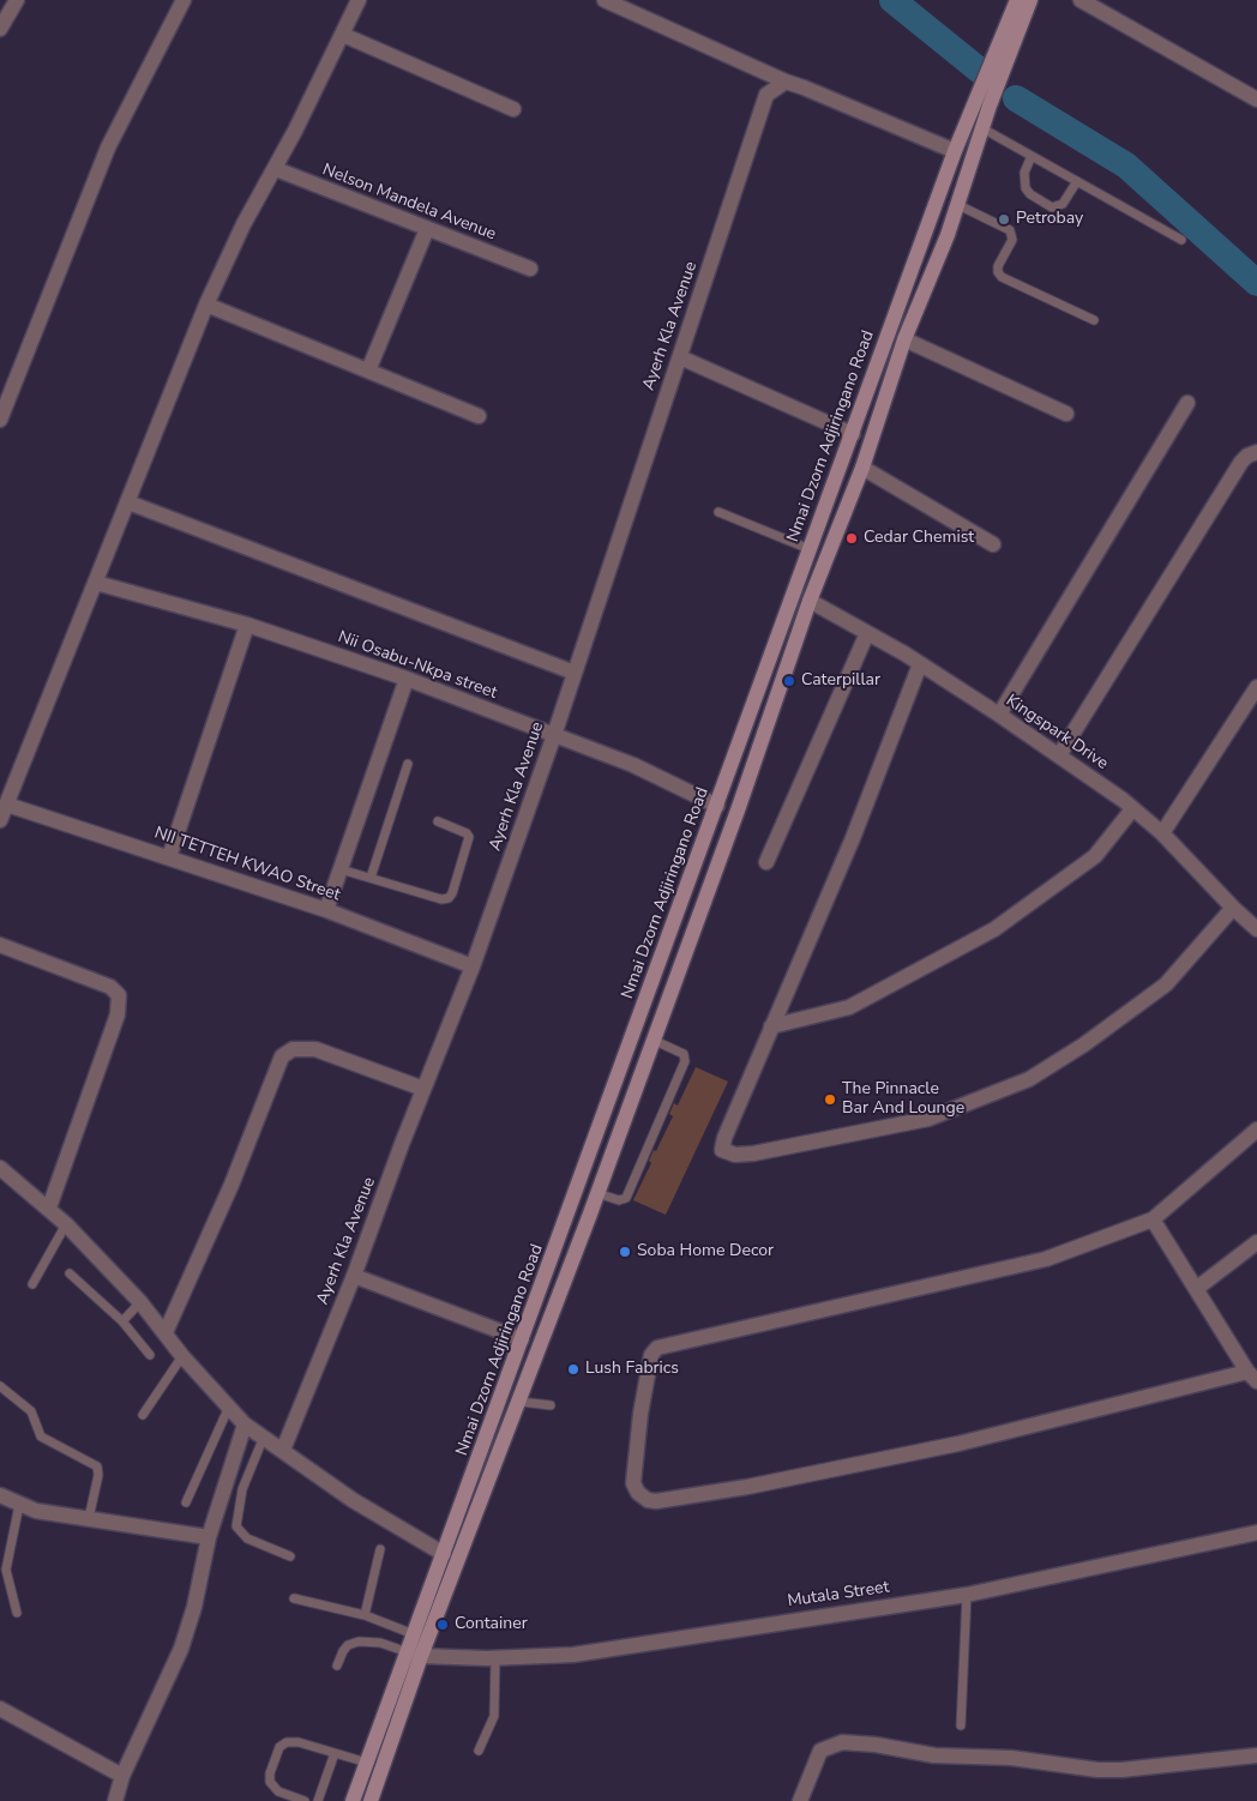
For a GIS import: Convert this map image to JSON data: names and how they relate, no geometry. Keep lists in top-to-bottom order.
{
  "streets": {
    "main road": ["Nmai Dzorn Adjiringano Road"],
    "street": [
      "Nelson Mandela Avenue",
      "Ayerh Kla Avenue",
      "Nii Osabu-Nkpa street",
      "Kingspark Drive",
      "NII TETTEH KWAO Street",
      "Mutala Street"
    ]
  },
  "crossings": [
    ["Ayerh Kla Avenue", "Nii Osabu-Nkpa street"],
    ["Ayerh Kla Avenue", "NII TETTEH KWAO Street"],
    ["Nmai Dzorn Adjiringano Road", "Nii Osabu-Nkpa street"],
    ["Nmai Dzorn Adjiringano Road", "Kingspark Drive"],
    ["Nmai Dzorn Adjiringano Road", "Mutala Street"]
  ],
  "places": [
    "Petrobay",
    "Cedar Chemist",
    "Caterpillar",
    "The Pinnacle Bar And Lounge",
    "Soba Home Decor",
    "Lush Fabrics",
    "Container"
  ]
}
